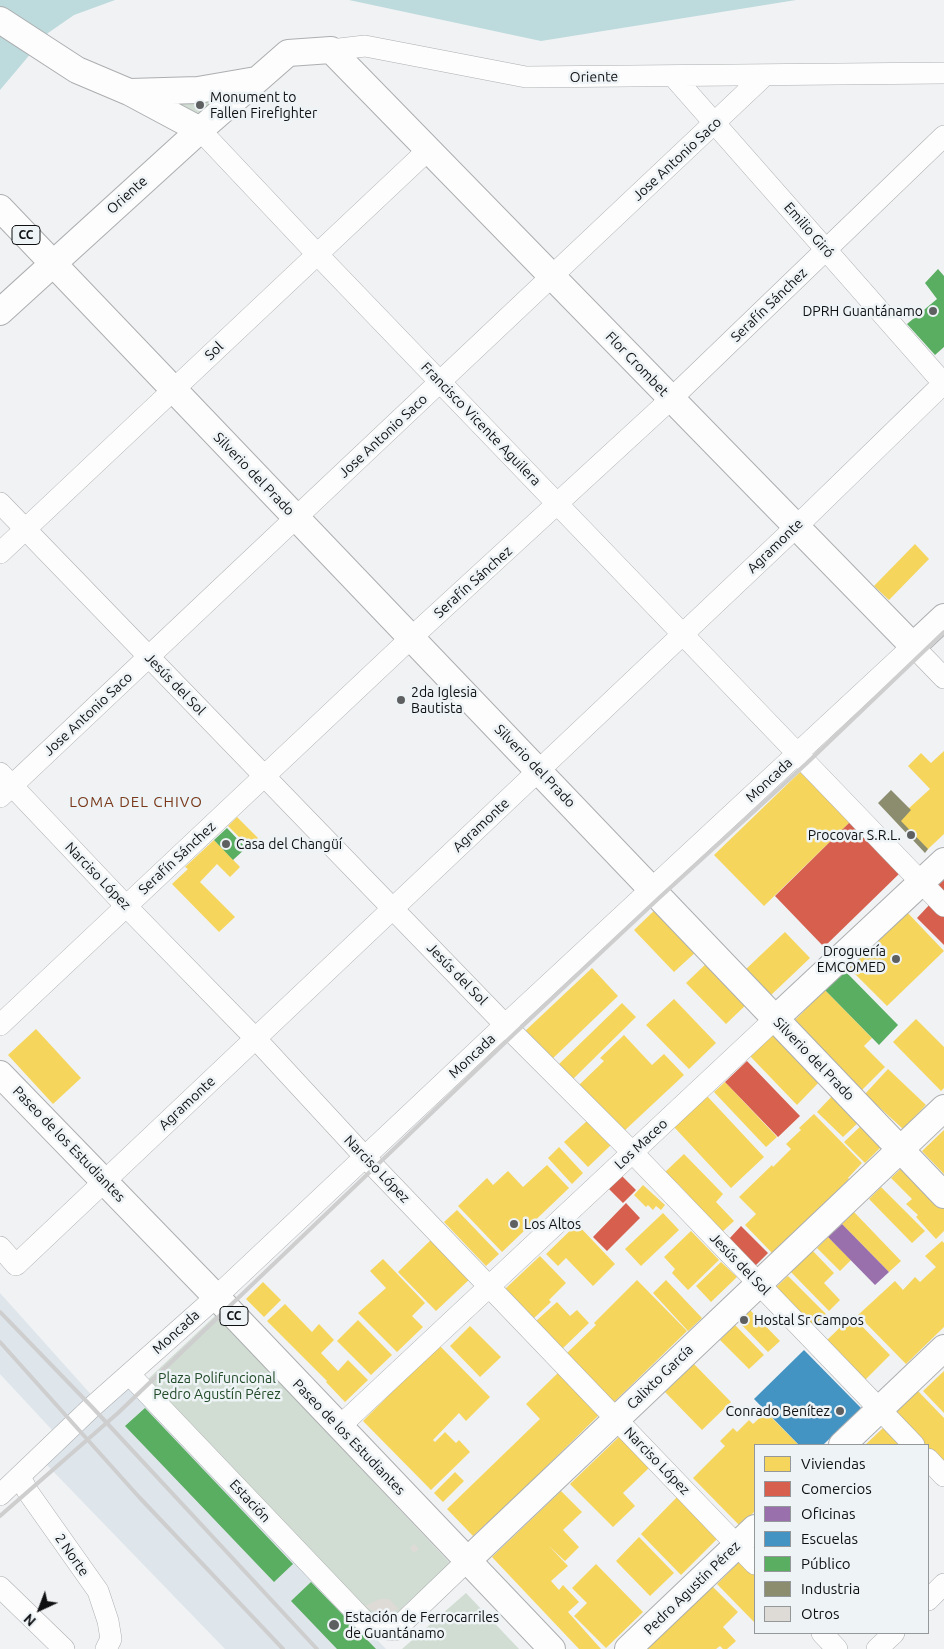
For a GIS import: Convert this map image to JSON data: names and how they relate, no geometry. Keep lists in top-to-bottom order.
{
  "streets": {
    "main road": [
      "Oriente",
      "CC",
      "Flor Crombet",
      "Francisco Vicente Aguilera",
      "Silverio del Prado",
      "Moncada",
      "Paseo de los Estudiantes",
      "Los Maceo",
      "Calixto García",
      "Pedro Agustín Pérez"
    ],
    "street": [
      "Jose Antonio Saco",
      "Emilio Giró",
      "Serafín Sánchez",
      "Sol",
      "Agramonte",
      "Jesús del Sol",
      "Narciso López",
      "Estación",
      "2 Norte"
    ]
  },
  "crossings": [
    ["Oriente", "Jose Antonio Saco"],
    ["Oriente", "Emilio Giró"],
    ["Oriente", "Flor Crombet"],
    ["Oriente", "Francisco Vicente Aguilera"],
    ["Oriente", "Silverio del Prado"],
    ["Jose Antonio Saco", "Emilio Giró"],
    ["Jose Antonio Saco", "Flor Crombet"],
    ["Jose Antonio Saco", "Francisco Vicente Aguilera"],
    ["Jose Antonio Saco", "Silverio del Prado"],
    ["Jose Antonio Saco", "Jesús del Sol"],
    ["Jose Antonio Saco", "Narciso López"],
    ["Emilio Giró", "Serafín Sánchez"],
    ["Emilio Giró", "Agramonte"],
    ["Serafín Sánchez", "Flor Crombet"],
    ["Serafín Sánchez", "Francisco Vicente Aguilera"],
    ["Serafín Sánchez", "Silverio del Prado"],
    ["Serafín Sánchez", "Jesús del Sol"],
    ["Serafín Sánchez", "Narciso López"],
    ["Sol", "Flor Crombet"],
    ["Sol", "Francisco Vicente Aguilera"],
    ["Sol", "Silverio del Prado"],
    ["Sol", "Jesús del Sol"],
    ["Flor Crombet", "Agramonte"],
    ["Flor Crombet", "Moncada"],
    ["Francisco Vicente Aguilera", "Agramonte"],
    ["Francisco Vicente Aguilera", "Moncada"],
    ["Francisco Vicente Aguilera", "Los Maceo"],
    ["Silverio del Prado", "Agramonte"],
    ["Silverio del Prado", "Moncada"],
    ["Silverio del Prado", "Los Maceo"],
    ["Silverio del Prado", "Calixto García"],
    ["Agramonte", "Jesús del Sol"],
    ["Agramonte", "Narciso López"],
    ["Agramonte", "Paseo de los Estudiantes"],
    ["Jesús del Sol", "Moncada"],
    ["Jesús del Sol", "Los Maceo"],
    ["Jesús del Sol", "Calixto García"],
    ["Moncada", "Narciso López"],
    ["Moncada", "Paseo de los Estudiantes"],
    ["Moncada", "Estación"],
    ["Moncada", "2 Norte"],
    ["Narciso López", "Los Maceo"],
    ["Narciso López", "Calixto García"],
    ["Narciso López", "Pedro Agustín Pérez"],
    ["Paseo de los Estudiantes", "Los Maceo"],
    ["Paseo de los Estudiantes", "Calixto García"],
    ["Calixto García", "Estación"]
  ],
  "districts": ["LOMA DEL CHIVO"],
  "parks": ["Plaza Polifuncional Pedro Agustín Pérez"],
  "places": [
    "Monument to Fallen Firefighter",
    "DPRH Guantánamo",
    "2da Iglesia Bautista",
    "Procovar S.R.L.",
    "Casa del Changüí",
    "Droguería EMCOMED",
    "Los Altos",
    "Hostal Sr Campos",
    "Conrado Benítez",
    "Estación de Ferrocarriles de Guantánamo"
  ],
  "legend": [
    "Viviendas",
    "Comercios",
    "Oficinas",
    "Escuelas",
    "Público",
    "Industria",
    "Otros"
  ],
  "north": "bottom left"
}
